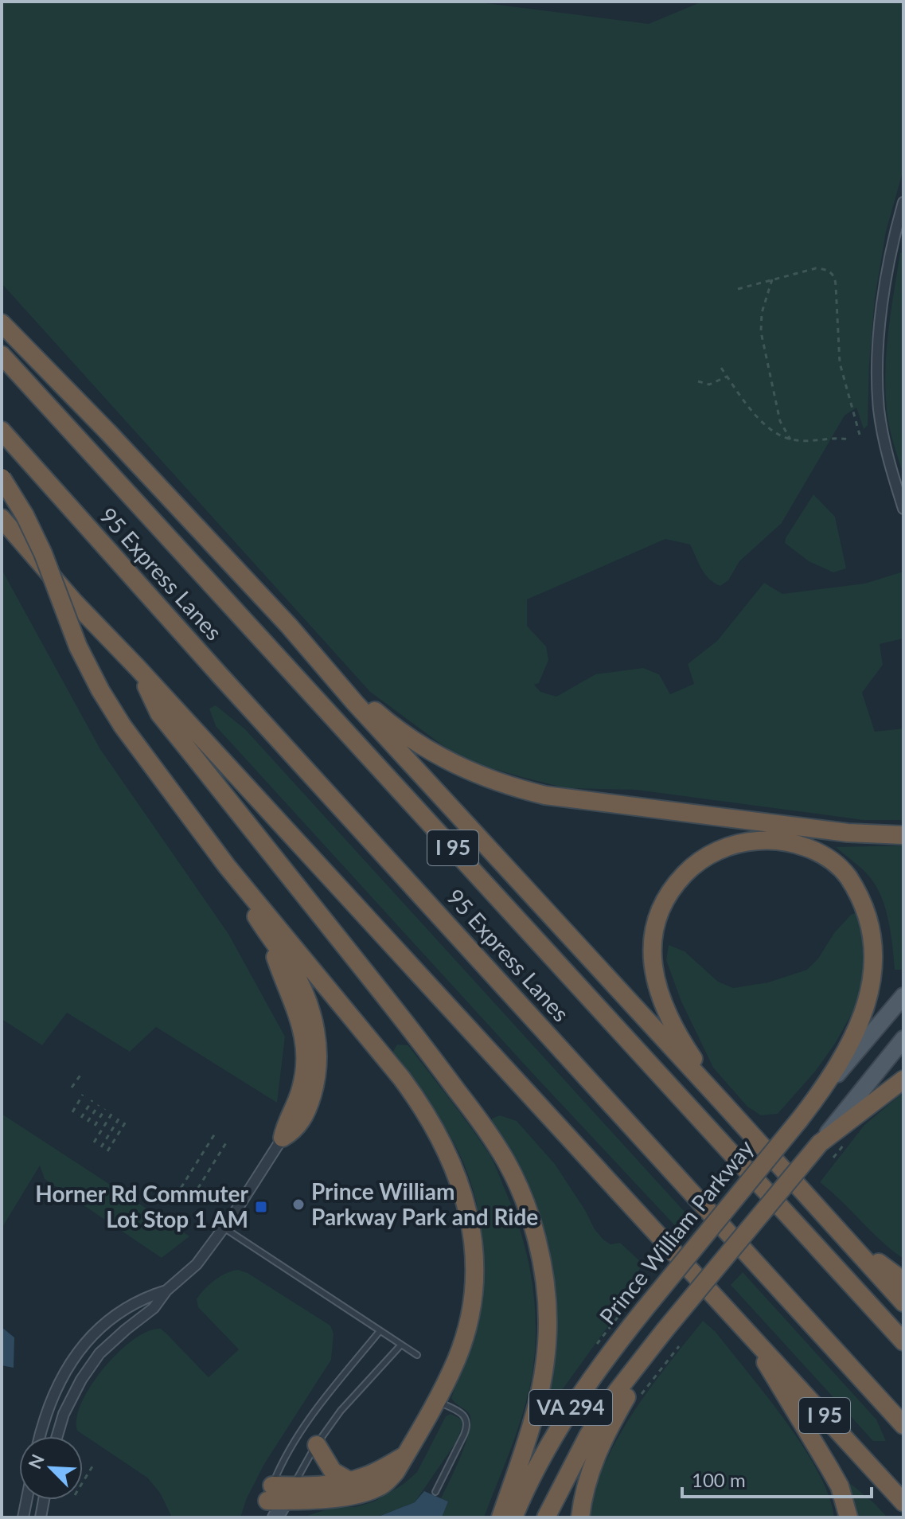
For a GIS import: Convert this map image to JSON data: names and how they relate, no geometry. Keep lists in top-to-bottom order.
{
  "streets": {
    "highway": [
      "95 Express Lanes",
      "I 95",
      "Prince William Parkway",
      "VA 294"
    ]
  },
  "places": {
    "other": ["Prince William Parkway Park and Ride"],
    "transit": ["Horner Rd Commuter Lot Stop 1 AM"]
  },
  "scale_bar": "100 m",
  "north": "top left"
}
